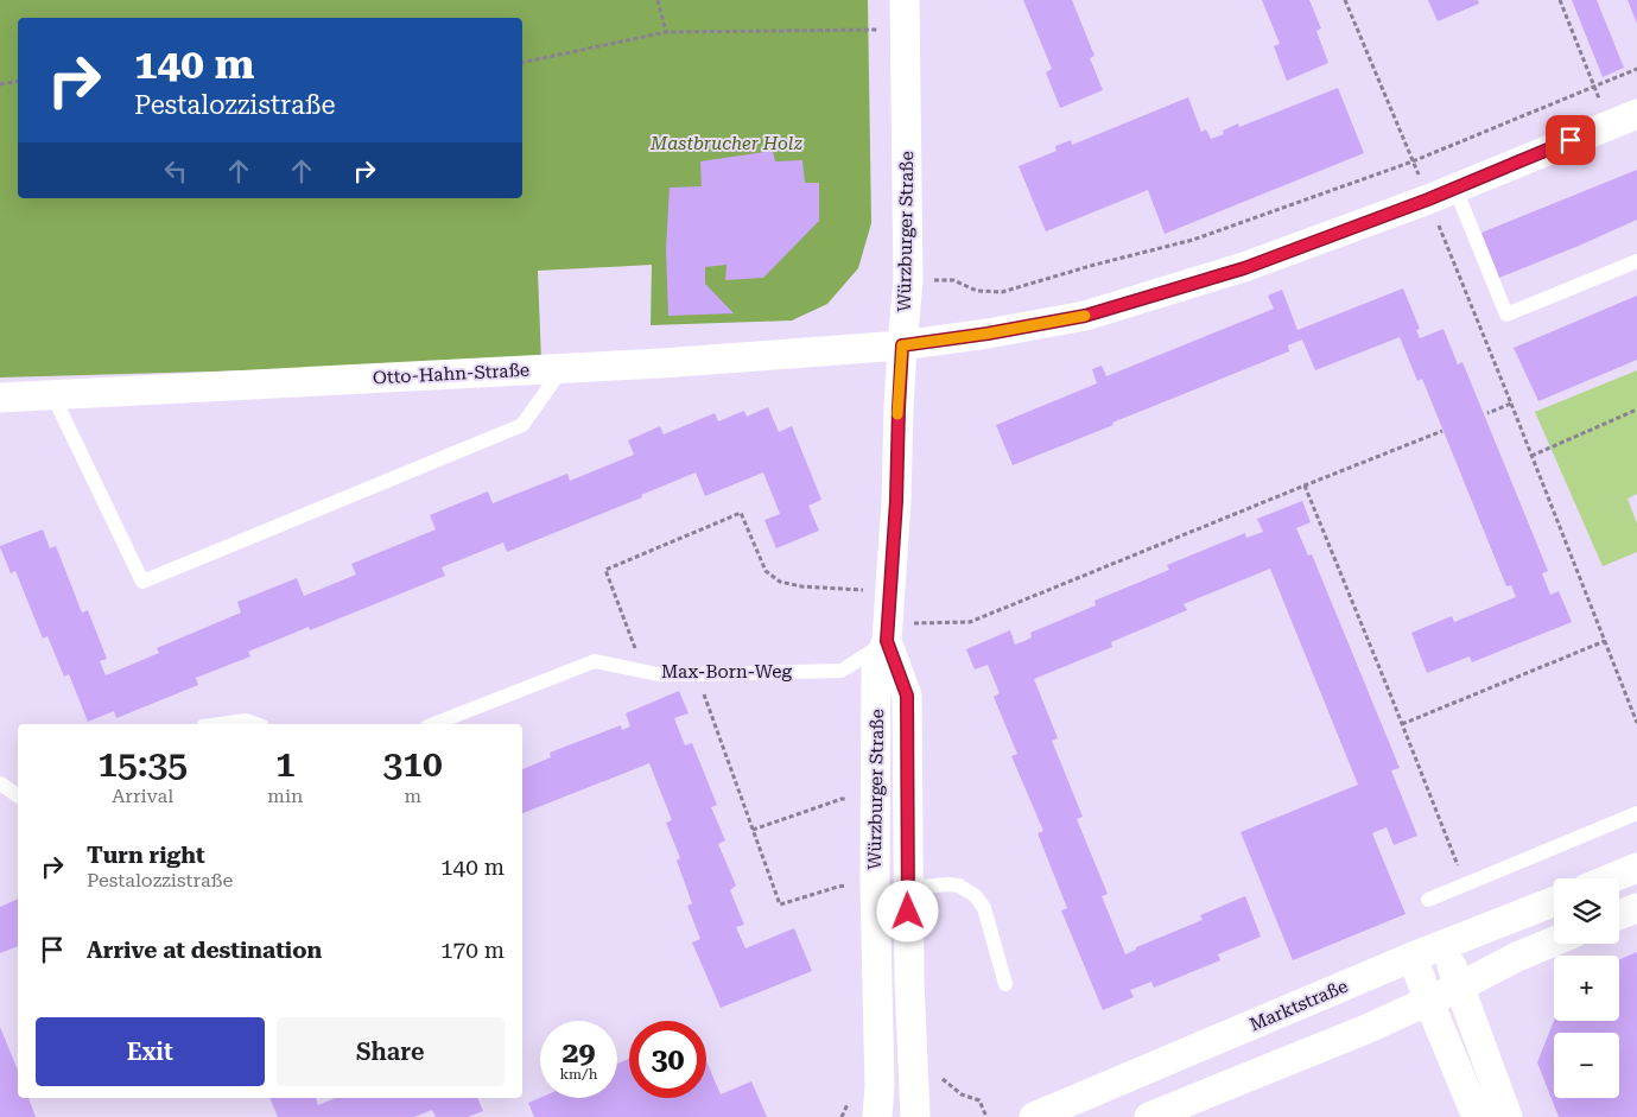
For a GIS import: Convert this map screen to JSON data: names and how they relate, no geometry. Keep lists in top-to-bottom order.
{
  "streets": {
    "street": ["Würzburger Straße", "Otto-Hahn-Straße", "Marktstraße"],
    "lane": ["Max-Born-Weg"]
  },
  "crossings": [
    ["Würzburger Straße", "Otto-Hahn-Straße"],
    ["Würzburger Straße", "Max-Born-Weg"]
  ],
  "parks": ["Mastbrucher Holz"],
  "page": {
    "turn": ["140 m", "Pestalozzistraße"],
    "eta": [
      "15:35",
      "Arrival",
      "1",
      "min",
      "310",
      "m"
    ],
    "list": [
      {
        "name": "Turn right",
        "note": "Pestalozzistraße",
        "value": "140 m"
      },
      {
        "name": "Arrive at destination",
        "value": "170 m"
      }
    ],
    "map_buttons": ["+", "−"],
    "buttons": ["Exit", "Share"],
    "speed": "29 km/h",
    "limit": "30"
  }
}
